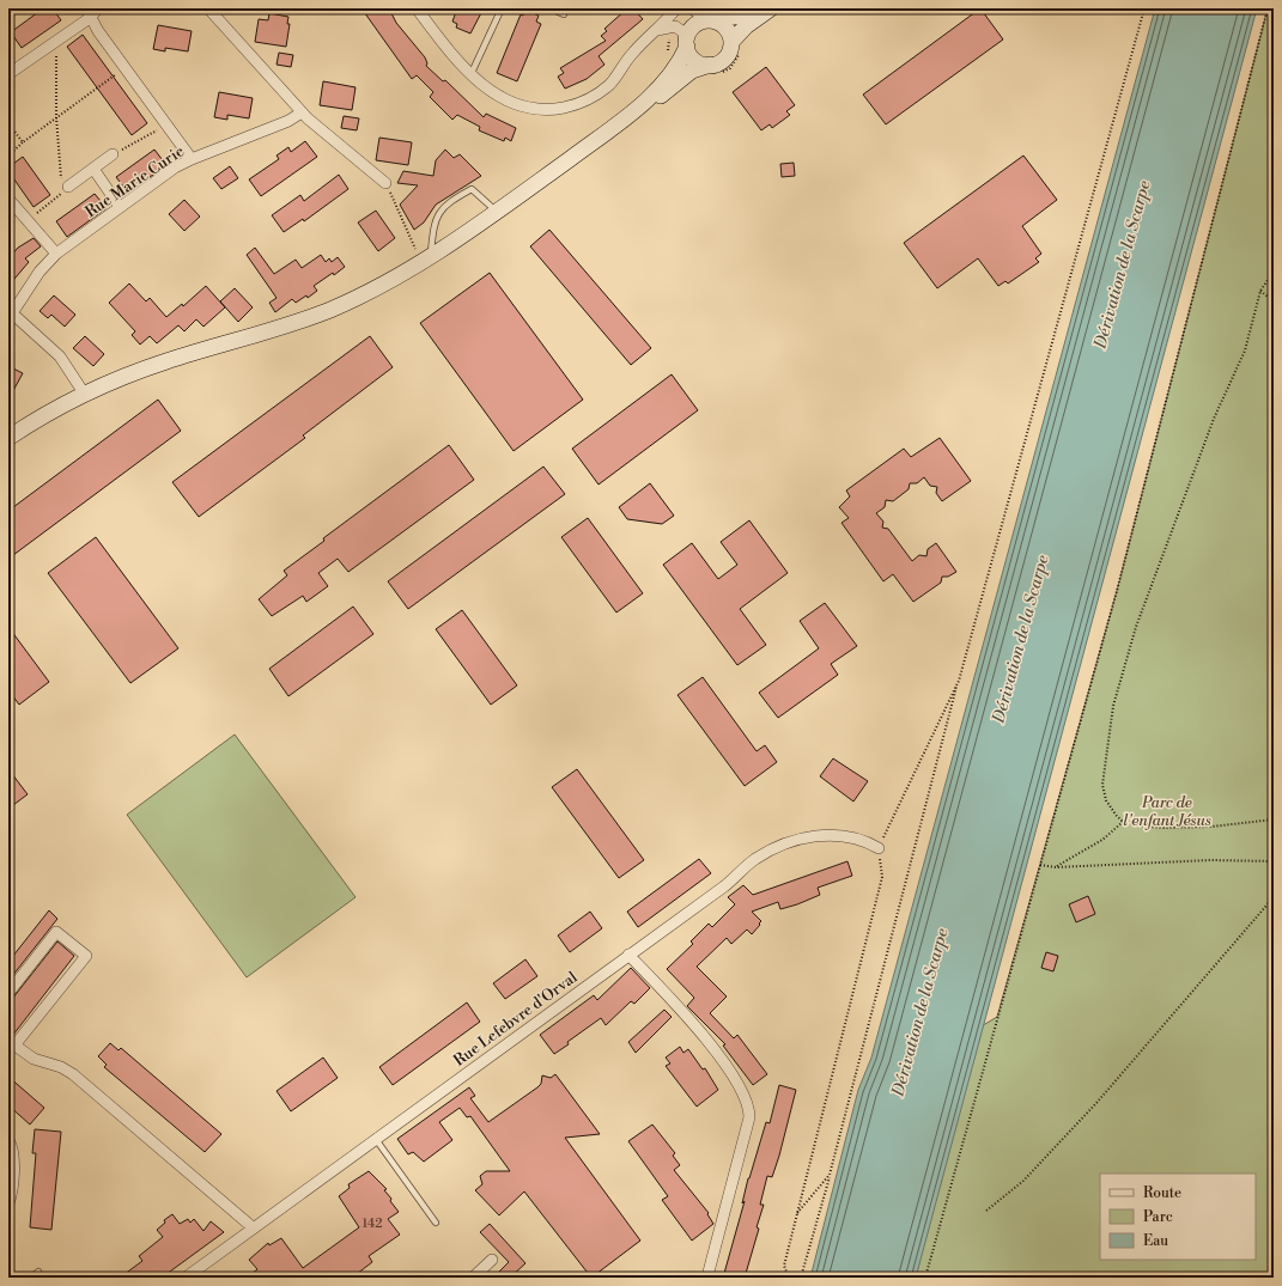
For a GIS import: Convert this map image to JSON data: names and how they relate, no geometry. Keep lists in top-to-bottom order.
{
  "streets": {
    "street": ["Rue Marie Curie", "Rue Lefebvre d'Orval"]
  },
  "water": ["Dérivation de la Scarpe"],
  "parks": ["Parc de l'enfant Jésus"],
  "house_numbers": ["142"],
  "legend": ["Route", "Parc", "Eau"]
}
